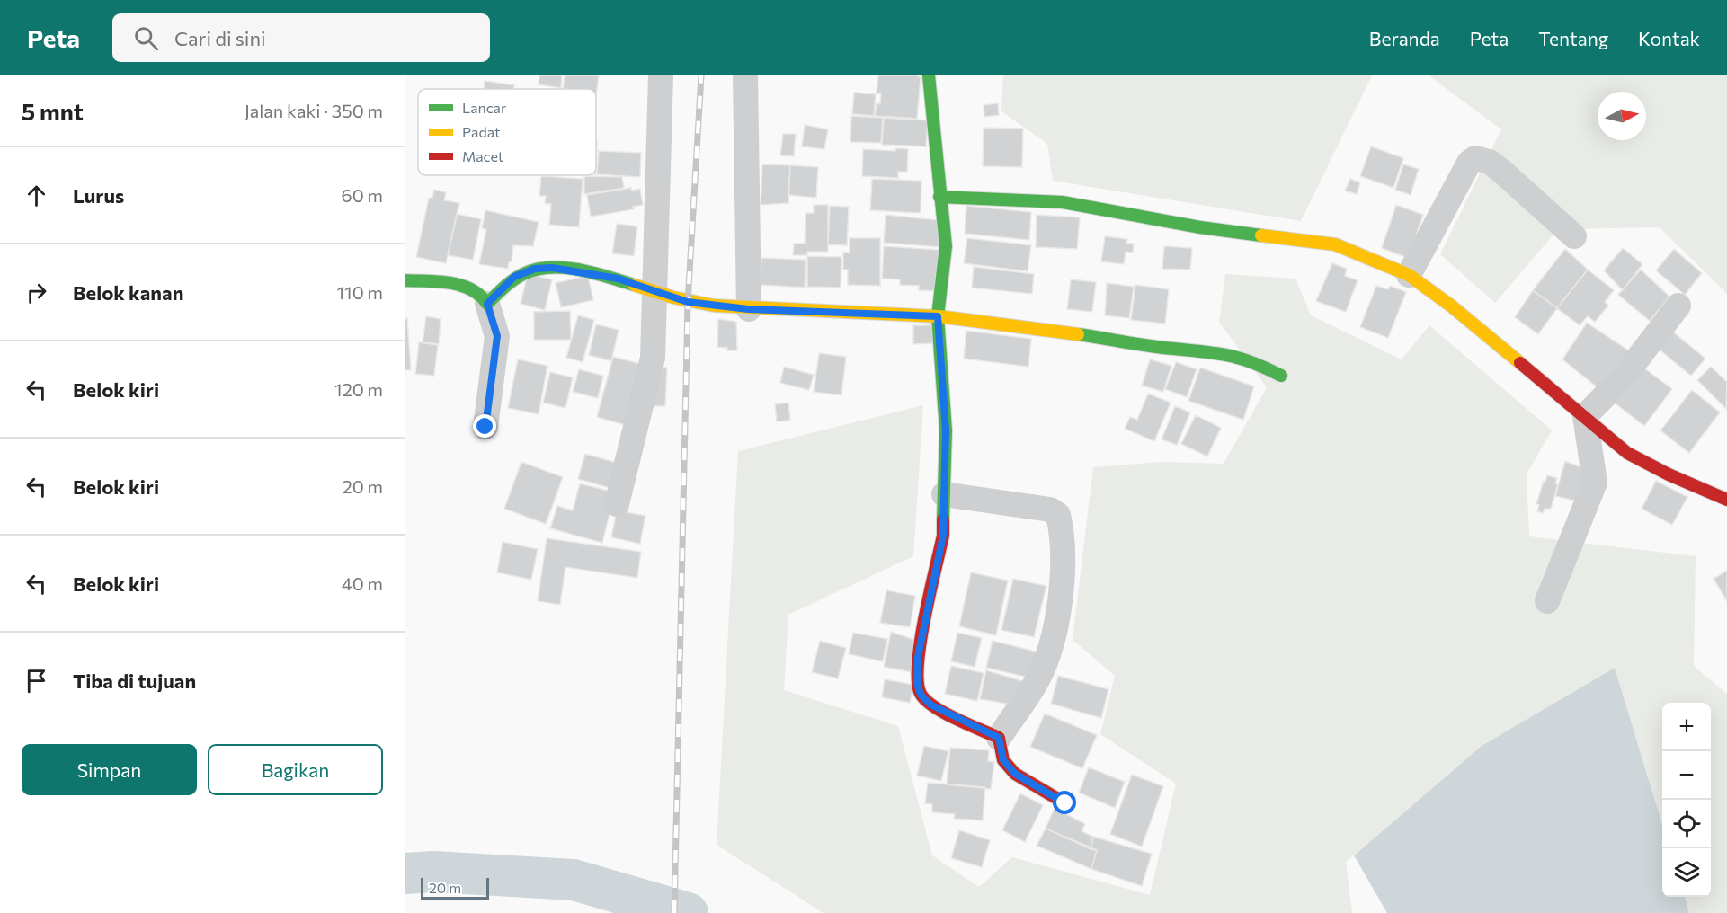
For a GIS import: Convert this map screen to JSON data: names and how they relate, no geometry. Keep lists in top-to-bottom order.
{
  "legend": ["Lancar", "Padat", "Macet"],
  "scale_bar": "20 m",
  "north": "right",
  "page": {
    "header": "Peta",
    "search": "Cari di sini",
    "nav": [
      "Beranda",
      "Peta",
      "Tentang",
      "Kontak"
    ],
    "heading": ["5 mnt", "Jalan kaki · 350 m"],
    "list": [
      ["Lurus", "60 m"],
      ["Belok kanan", "110 m"],
      ["Belok kiri", "120 m"],
      ["Belok kiri", "20 m"],
      ["Belok kiri", "40 m"],
      "Tiba di tujuan"
    ],
    "map_buttons": ["+", "−"],
    "buttons": ["Simpan", "Bagikan"],
    "scale": "20 m"
  }
}
